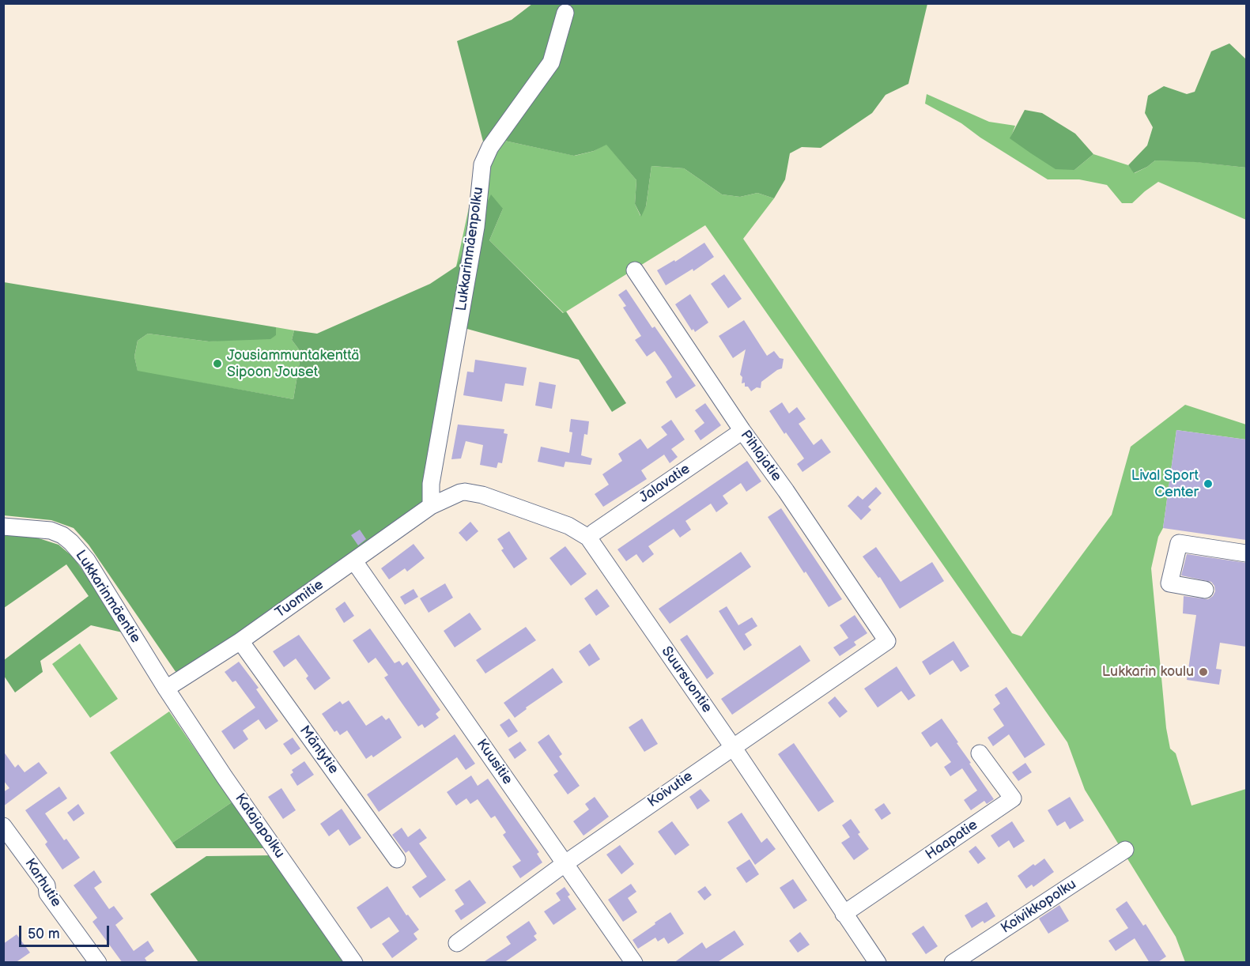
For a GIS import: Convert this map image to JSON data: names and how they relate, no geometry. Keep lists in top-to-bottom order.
{
  "streets": {
    "street": [
      "Lukkarinmäenpolku",
      "Pihlajatie",
      "Jalavatie",
      "Lukkarinmäentie",
      "Tuomitie",
      "Suursuontie",
      "Mäntytie",
      "Kuusitie",
      "Koivutie",
      "Katajapolku",
      "Haapatie",
      "Karhutie",
      "Koivikkopolku"
    ]
  },
  "crossings": [
    ["Lukkarinmäenpolku", "Tuomitie"],
    ["Lukkarinmäenpolku", "Suursuontie"],
    ["Pihlajatie", "Jalavatie"],
    ["Pihlajatie", "Koivutie"],
    ["Jalavatie", "Suursuontie"],
    ["Lukkarinmäentie", "Tuomitie"],
    ["Lukkarinmäentie", "Katajapolku"],
    ["Tuomitie", "Suursuontie"],
    ["Tuomitie", "Mäntytie"],
    ["Tuomitie", "Kuusitie"],
    ["Tuomitie", "Katajapolku"],
    ["Suursuontie", "Koivutie"],
    ["Suursuontie", "Haapatie"],
    ["Kuusitie", "Koivutie"]
  ],
  "places": ["Jousiammuntakenttä Sipoon Jouset", "Lival Sport Center", "Lukkarin koulu"],
  "scale_bar": "50 m"
}
